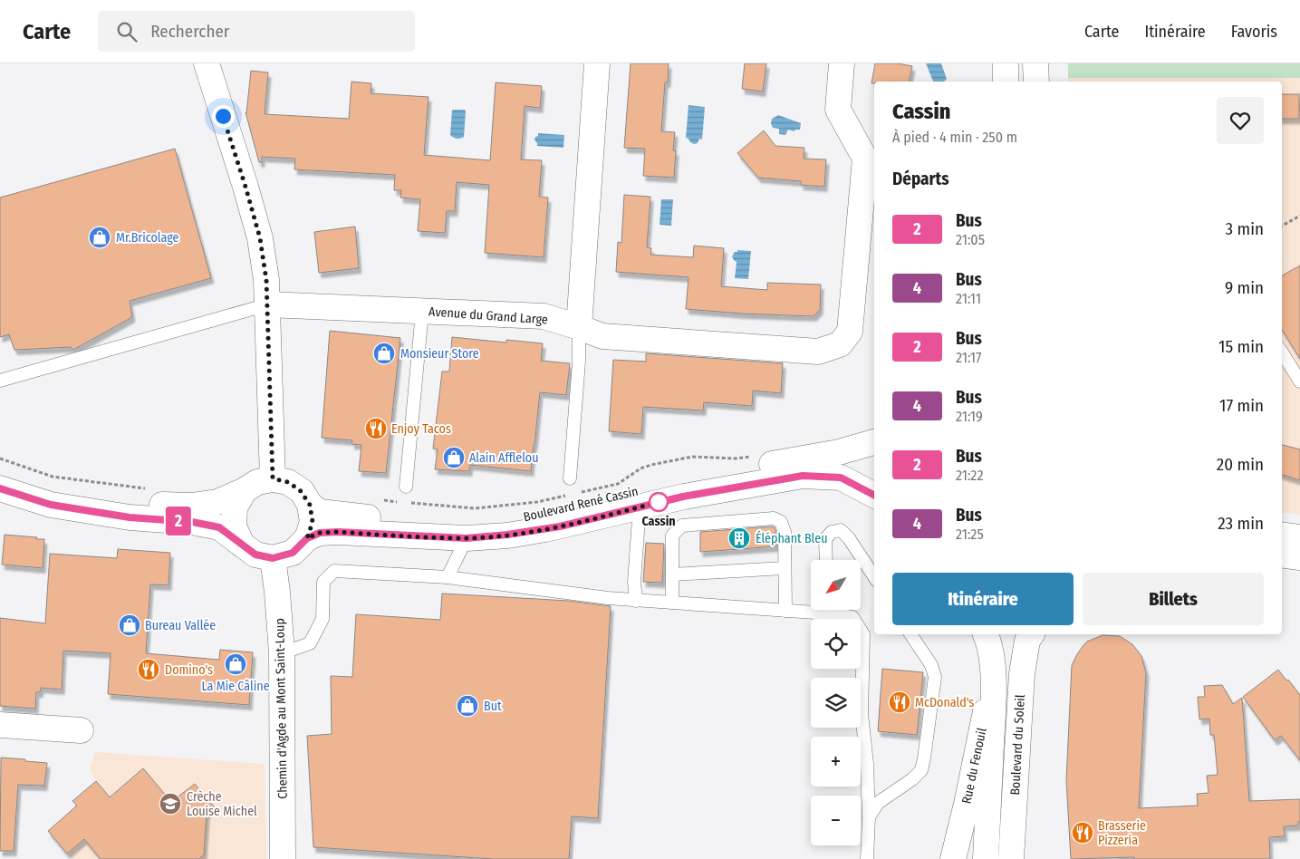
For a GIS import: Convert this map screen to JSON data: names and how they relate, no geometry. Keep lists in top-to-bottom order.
{
  "streets": {
    "street": [
      "Avenue du Grand Large",
      "Boulevard René Cassin",
      "Chemin d'Agde au Mont Saint-Loup",
      "Boulevard du Soleil",
      "Rue du Fenouil"
    ]
  },
  "crossings": [
    ["Boulevard René Cassin", "Chemin d'Agde au Mont Saint-Loup"],
    ["Boulevard du Soleil", "Rue du Fenouil"]
  ],
  "places": {
    "shop": [
      "Mr.Bricolage",
      "Monsieur Store",
      "Alain Afflelou",
      "Bureau Vallée",
      "La Mie Câline",
      "But"
    ],
    "restaurant": [
      "Enjoy Tacos",
      "Domino's",
      "McDonald's",
      "Brasserie Pizzeria"
    ],
    "other": ["Cassin"],
    "building": ["Éléphant Bleu"],
    "school or university": ["Crèche Louise Michel"]
  },
  "lines": ["bus line 2"],
  "north": "bottom left",
  "page": {
    "header": "Carte",
    "search": "Rechercher",
    "nav": ["Carte", "Itinéraire", "Favoris"],
    "on_map": "2",
    "heading": [
      ["Cassin", "À pied · 4 min · 250 m"],
      "Départs"
    ],
    "list": [
      {
        "mark": "2",
        "name": "Bus",
        "note": "21:05",
        "value": "3 min"
      },
      {
        "mark": "4",
        "name": "Bus",
        "note": "21:11",
        "value": "9 min"
      },
      {
        "mark": "2",
        "name": "Bus",
        "note": "21:17",
        "value": "15 min"
      },
      {
        "mark": "4",
        "name": "Bus",
        "note": "21:19",
        "value": "17 min"
      },
      {
        "mark": "2",
        "name": "Bus",
        "note": "21:22",
        "value": "20 min"
      },
      {
        "mark": "4",
        "name": "Bus",
        "note": "21:25",
        "value": "23 min"
      }
    ],
    "map_buttons": ["+", "−"],
    "buttons": ["Itinéraire", "Billets"]
  }
}
